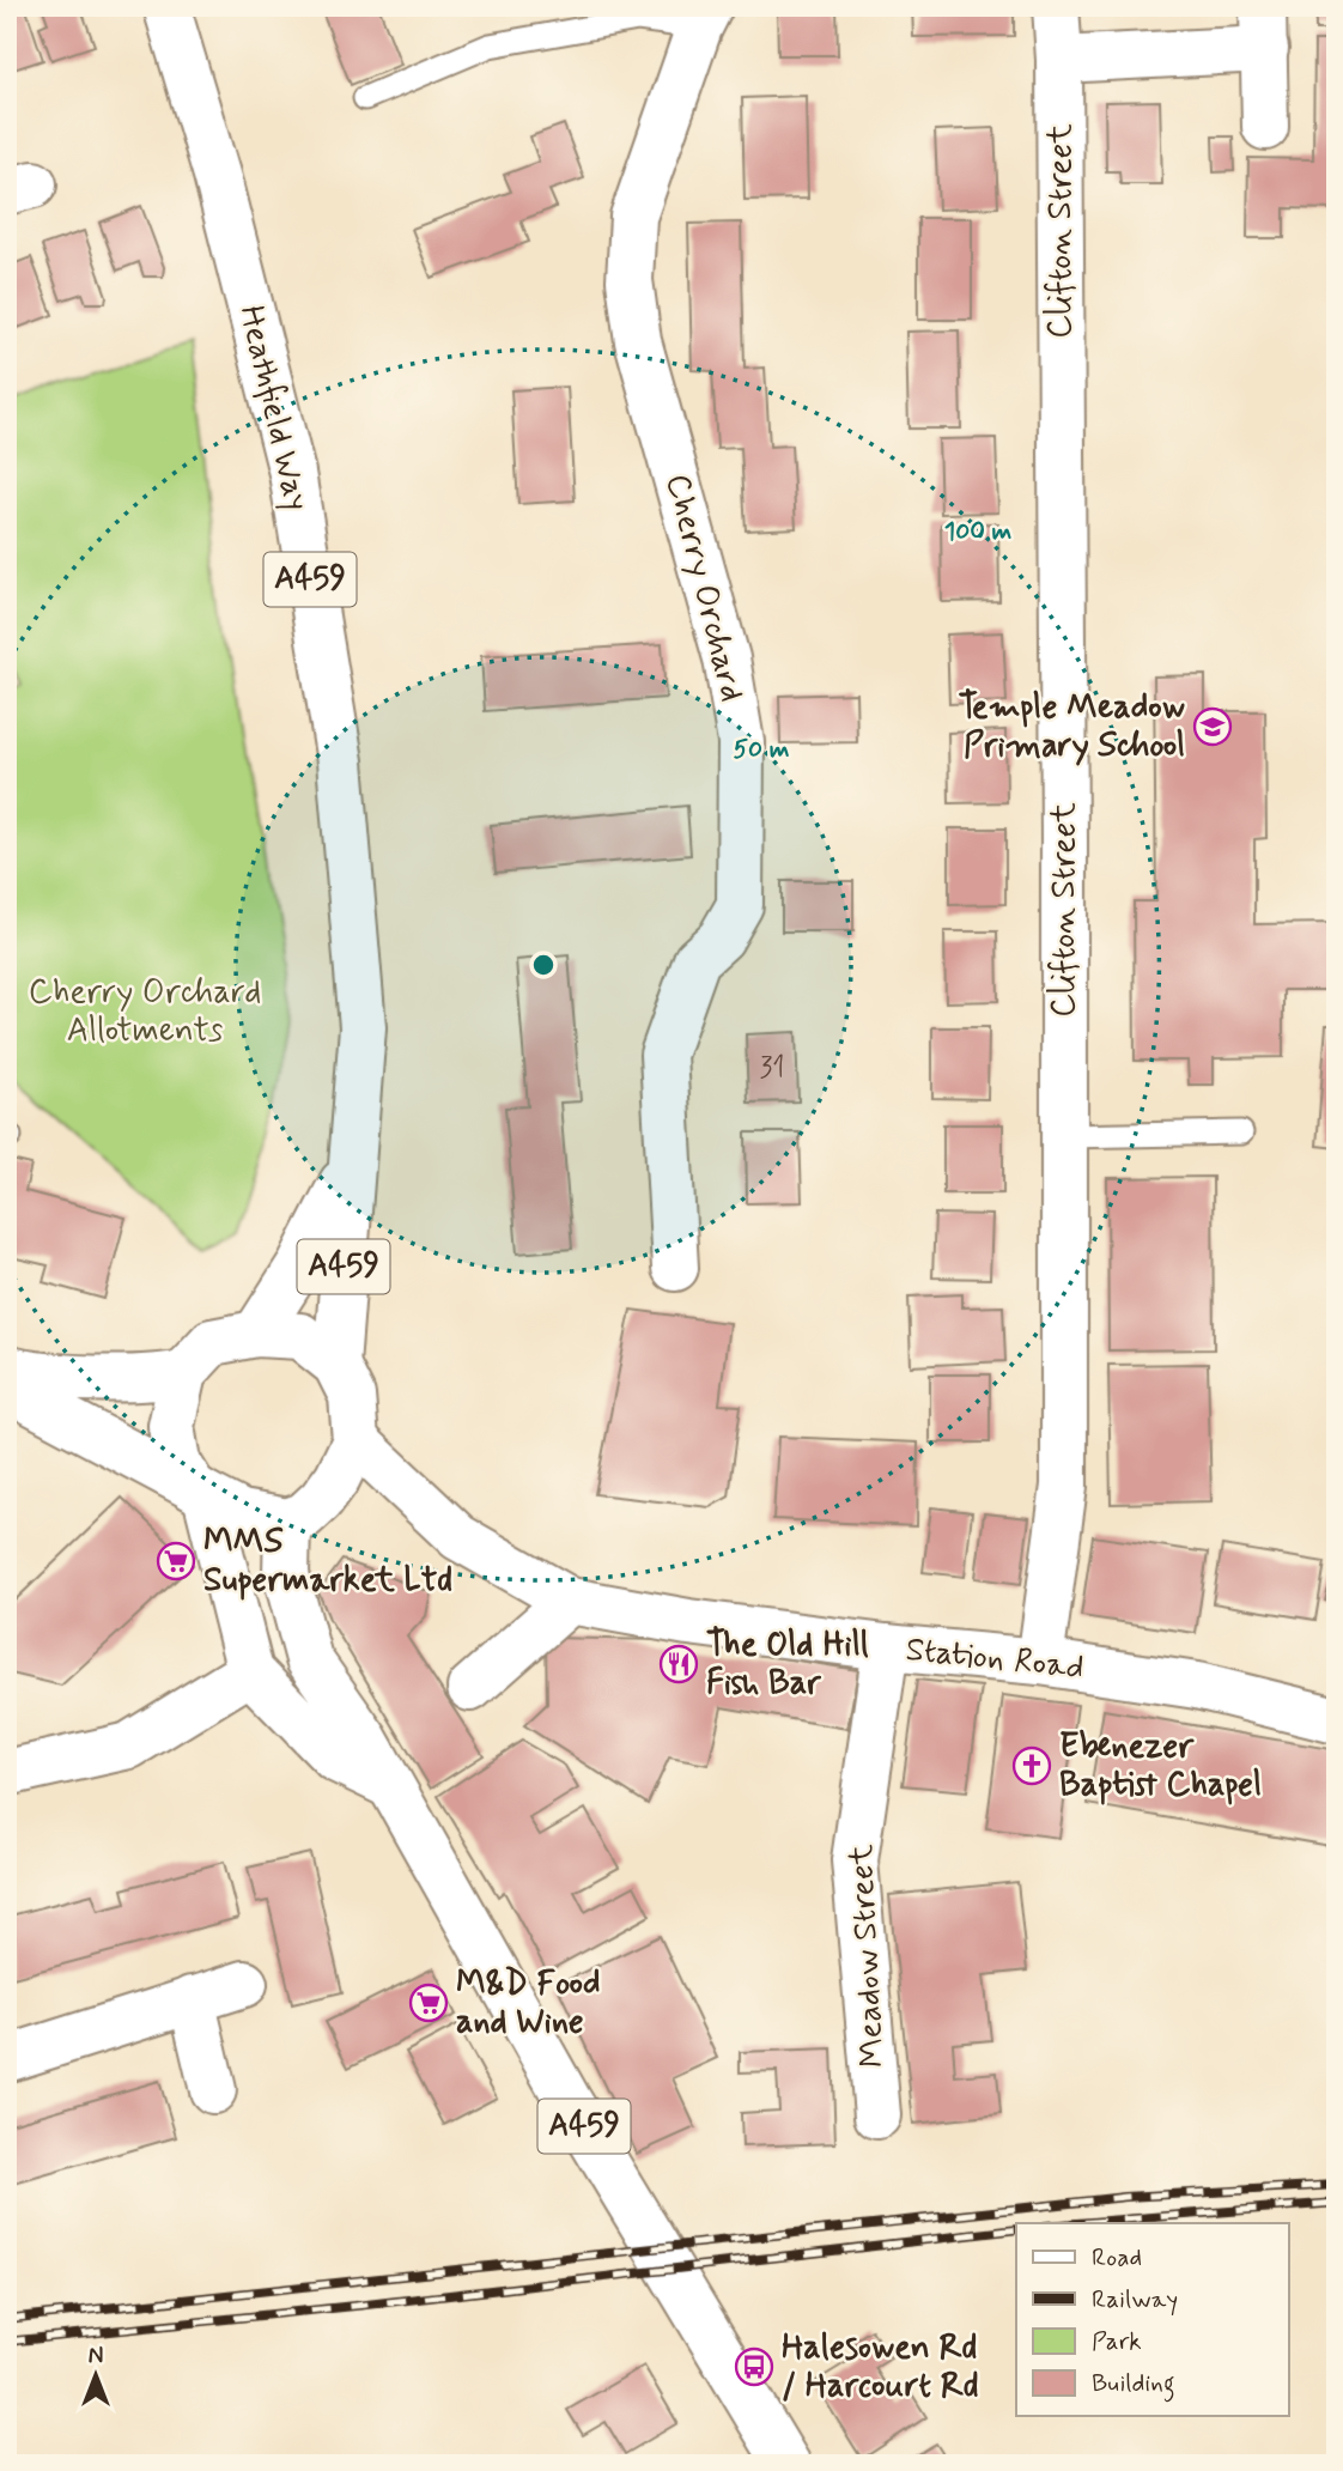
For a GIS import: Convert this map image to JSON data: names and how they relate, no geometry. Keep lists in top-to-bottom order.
{
  "streets": {
    "street": [
      "Clifton Street",
      "Heathfield Way",
      "A459",
      "Cherry Orchard",
      "Station Road",
      "Meadow Street"
    ]
  },
  "crossings": [
    ["Clifton Street", "Station Road"],
    ["Heathfield Way", "A459"],
    ["Heathfield Way", "Station Road"],
    ["A459", "Station Road"],
    ["Station Road", "Meadow Street"]
  ],
  "parks": ["Cherry Orchard Allotments"],
  "places": {
    "school or university": ["Temple Meadow Primary School"],
    "supermarket": ["MMS Supermarket Ltd", "M&D Food and Wine"],
    "restaurant": ["The Old Hill Fish Bar"],
    "church": ["Ebenezer Baptist Chapel"],
    "bus stop": ["Halesowen Rd / Harcourt Rd"]
  },
  "house_numbers": ["31"],
  "legend": [
    "Road",
    "Railway",
    "Park",
    "Building"
  ],
  "north": "top",
  "rings": ["100 m", "50 m"]
}
